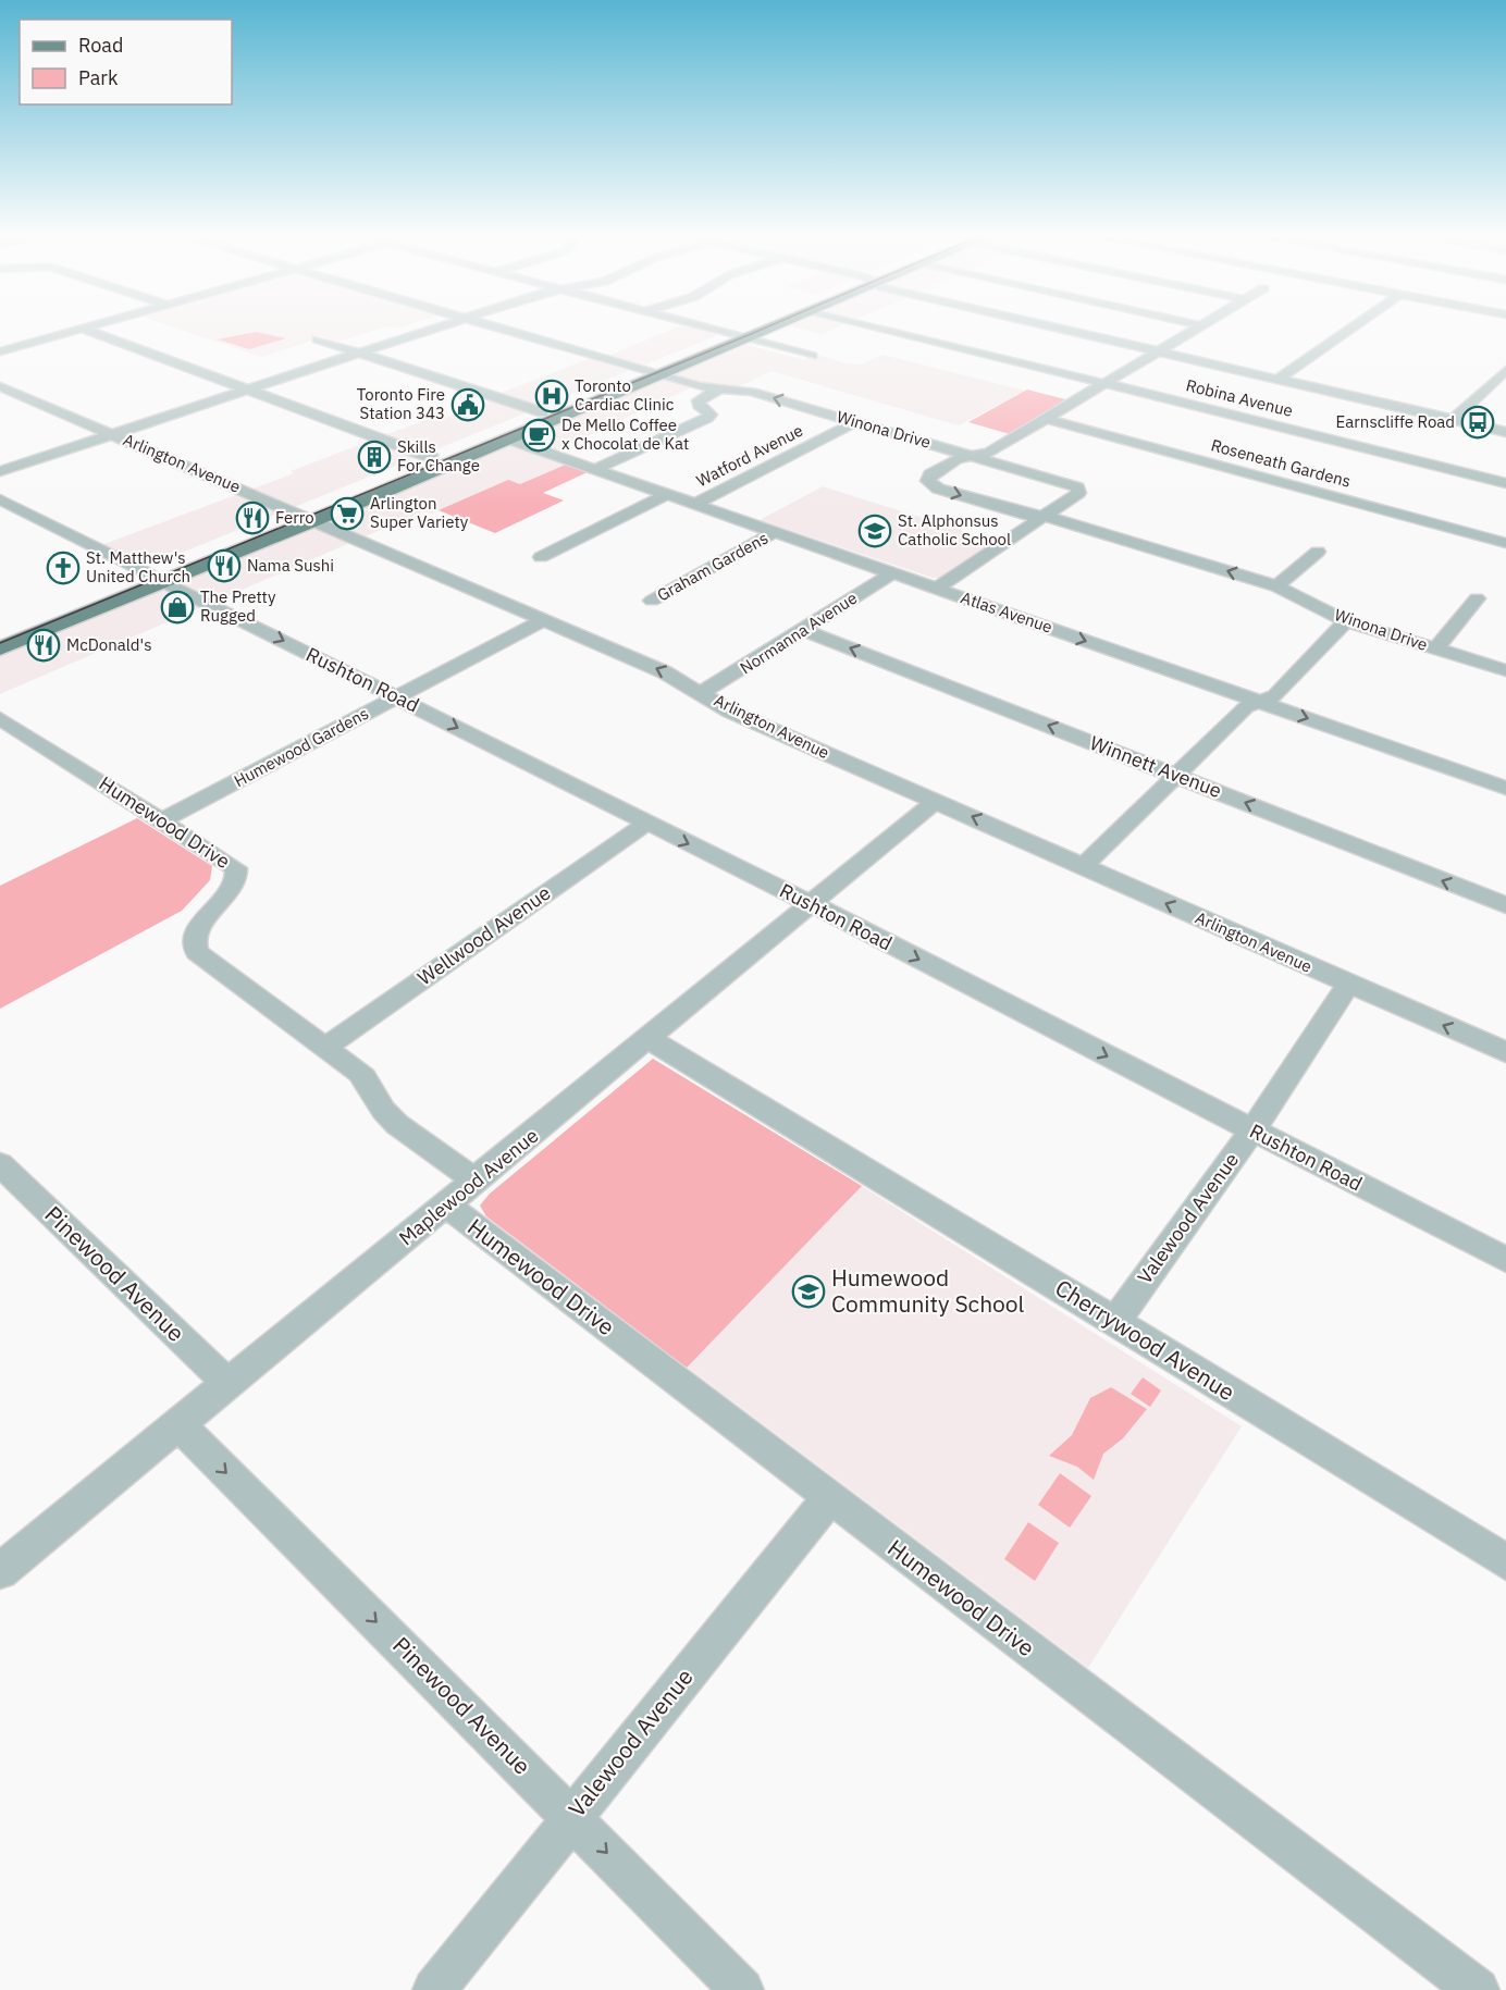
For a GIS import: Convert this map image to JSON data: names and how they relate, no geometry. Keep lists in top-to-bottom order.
{
  "streets": {
    "street": [
      "Robina Avenue",
      "Winona Drive",
      "Watford Avenue",
      "Arlington Avenue",
      "Roseneath Gardens",
      "Graham Gardens",
      "Atlas Avenue",
      "Normanna Avenue",
      "Rushton Road",
      "Humewood Gardens",
      "Winnett Avenue",
      "Humewood Drive",
      "Wellwood Avenue",
      "Maplewood Avenue",
      "Valewood Avenue",
      "Pinewood Avenue",
      "Cherrywood Avenue"
    ]
  },
  "crossings": [
    ["Winona Drive", "Watford Avenue"],
    ["Watford Avenue", "Atlas Avenue"],
    ["Arlington Avenue", "Normanna Avenue"],
    ["Arlington Avenue", "Humewood Gardens"],
    ["Arlington Avenue", "Maplewood Avenue"],
    ["Arlington Avenue", "Valewood Avenue"],
    ["Graham Gardens", "Atlas Avenue"],
    ["Atlas Avenue", "Normanna Avenue"],
    ["Normanna Avenue", "Winnett Avenue"],
    ["Rushton Road", "Humewood Gardens"],
    ["Rushton Road", "Wellwood Avenue"],
    ["Rushton Road", "Maplewood Avenue"],
    ["Rushton Road", "Valewood Avenue"],
    ["Humewood Gardens", "Humewood Drive"],
    ["Humewood Drive", "Wellwood Avenue"],
    ["Humewood Drive", "Maplewood Avenue"],
    ["Humewood Drive", "Valewood Avenue"],
    ["Maplewood Avenue", "Pinewood Avenue"],
    ["Maplewood Avenue", "Cherrywood Avenue"],
    ["Valewood Avenue", "Pinewood Avenue"],
    ["Valewood Avenue", "Cherrywood Avenue"]
  ],
  "one_way": [
    "Arlington Avenue",
    "Atlas Avenue",
    "Rushton Road",
    "Winnett Avenue",
    "Pinewood Avenue"
  ],
  "places": {
    "hospital": ["Toronto Cardiac Clinic"],
    "public building": ["Toronto Fire Station 343"],
    "bus stop": ["Earnscliffe Road"],
    "cafe": ["De Mello Coffee x Chocolat de Kat"],
    "building": ["Skills For Change"],
    "supermarket": ["Arlington Super Variety"],
    "restaurant": ["Ferro", "Nama Sushi", "McDonald's"],
    "school or university": ["St. Alphonsus Catholic School", "Humewood Community School"],
    "church": ["St. Matthew's United Church"],
    "shop": ["The Pretty Rugged"]
  },
  "legend": ["Road", "Park"]
}
